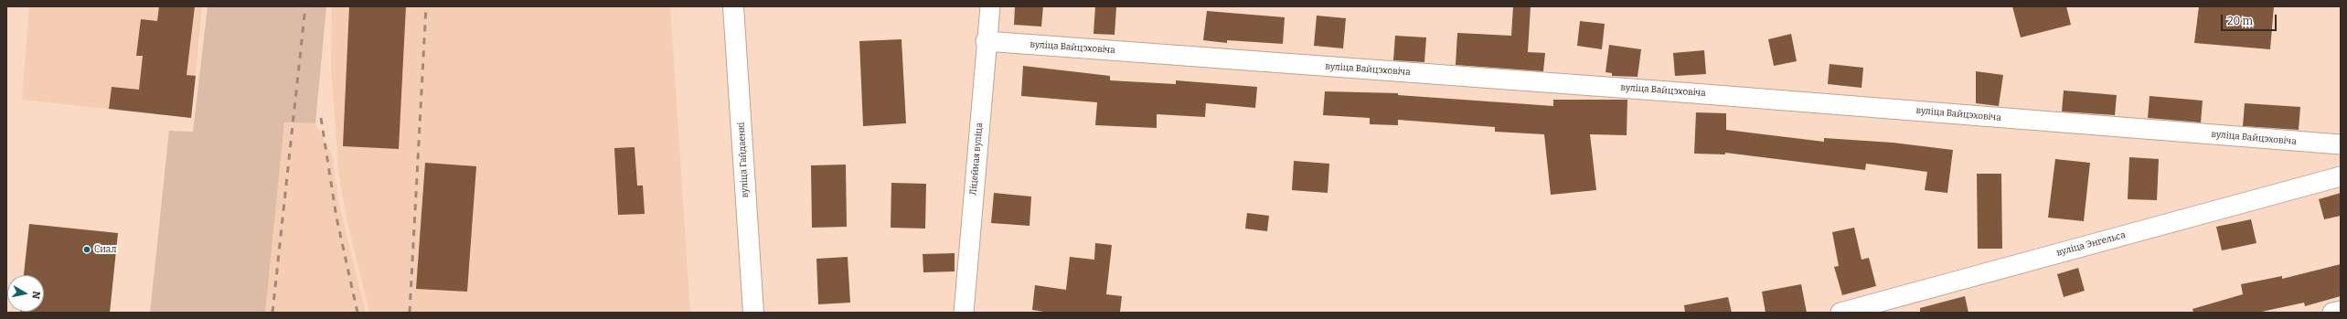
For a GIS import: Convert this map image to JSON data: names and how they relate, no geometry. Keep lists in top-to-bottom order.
{
  "streets": {
    "street": [
      "вуліца Вайцэховіча",
      "Ліцейная вуліца",
      "вуліца Гайдаенкі",
      "вуліца Энгельса"
    ]
  },
  "crossings": [
    ["вуліца Вайцэховіча", "Ліцейная вуліца"]
  ],
  "places": ["Сиал"],
  "scale_bar": "20 m",
  "north": "right"
}
